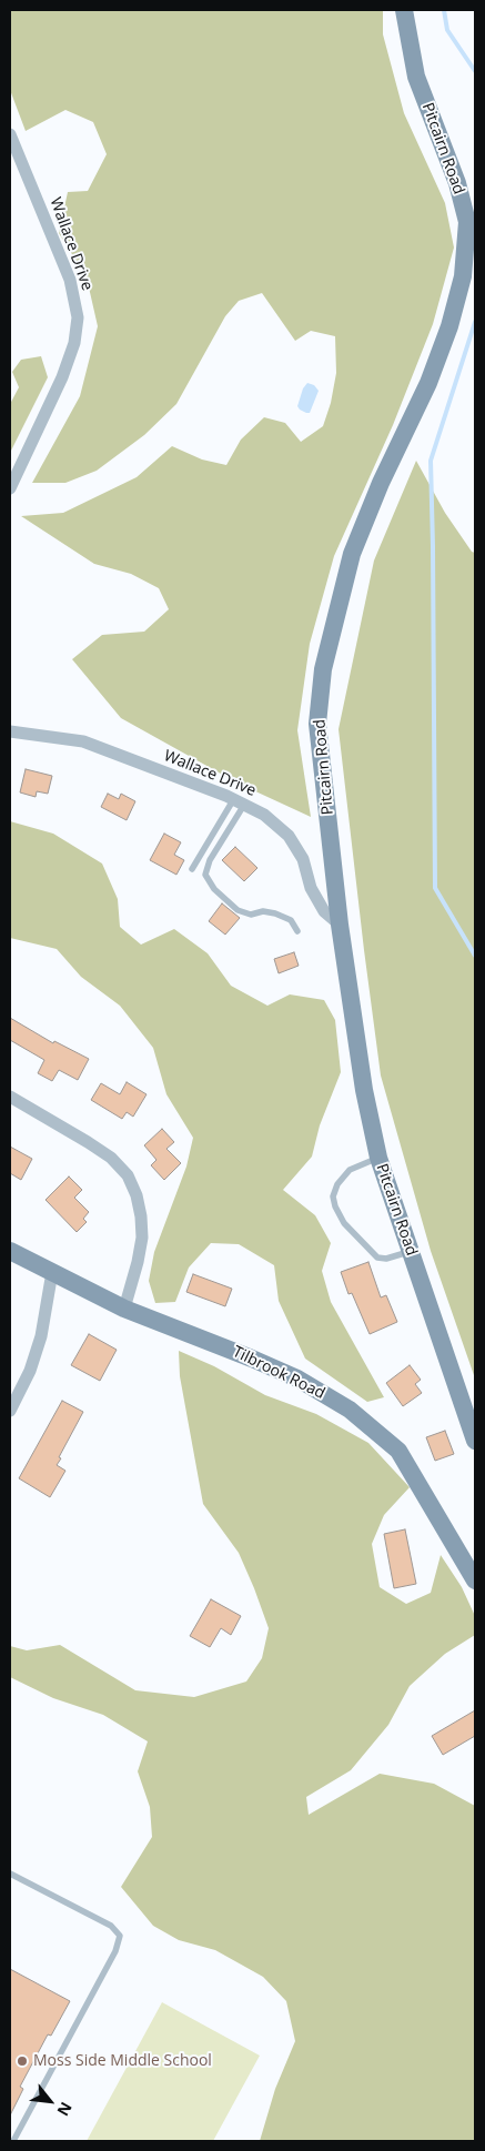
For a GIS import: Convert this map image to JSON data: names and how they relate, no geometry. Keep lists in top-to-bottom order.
{
  "streets": {
    "street": ["Pitcairn Road", "Wallace Drive", "Tilbrook Road"]
  },
  "crossings": [
    ["Pitcairn Road", "Wallace Drive"]
  ],
  "places": ["Moss Side Middle School"],
  "north": "bottom right"
}
